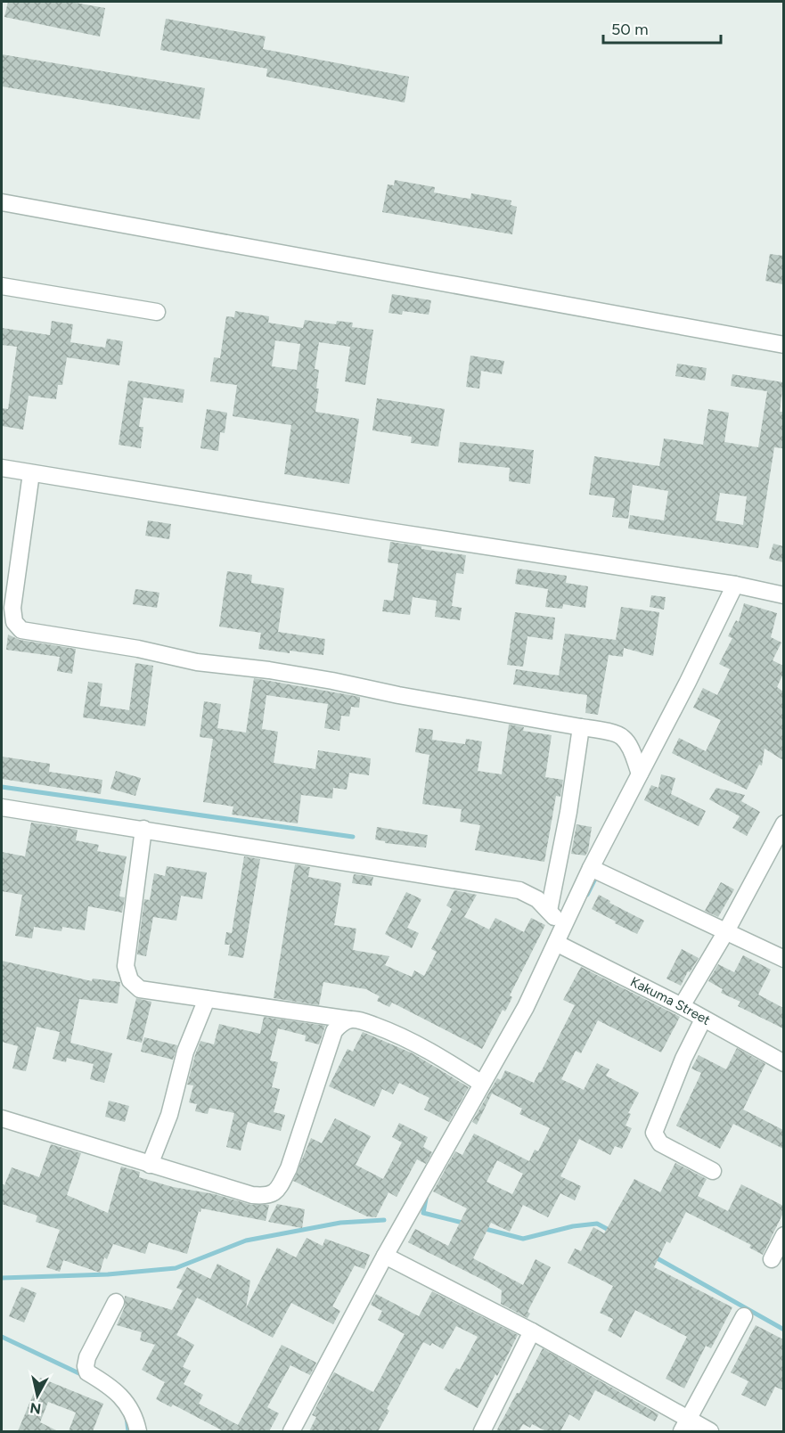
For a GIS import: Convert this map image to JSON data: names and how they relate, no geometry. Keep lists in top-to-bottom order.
{
  "streets": {
    "street": ["Kakuma Street"]
  },
  "scale_bar": "50 m",
  "north": "bottom"
}
